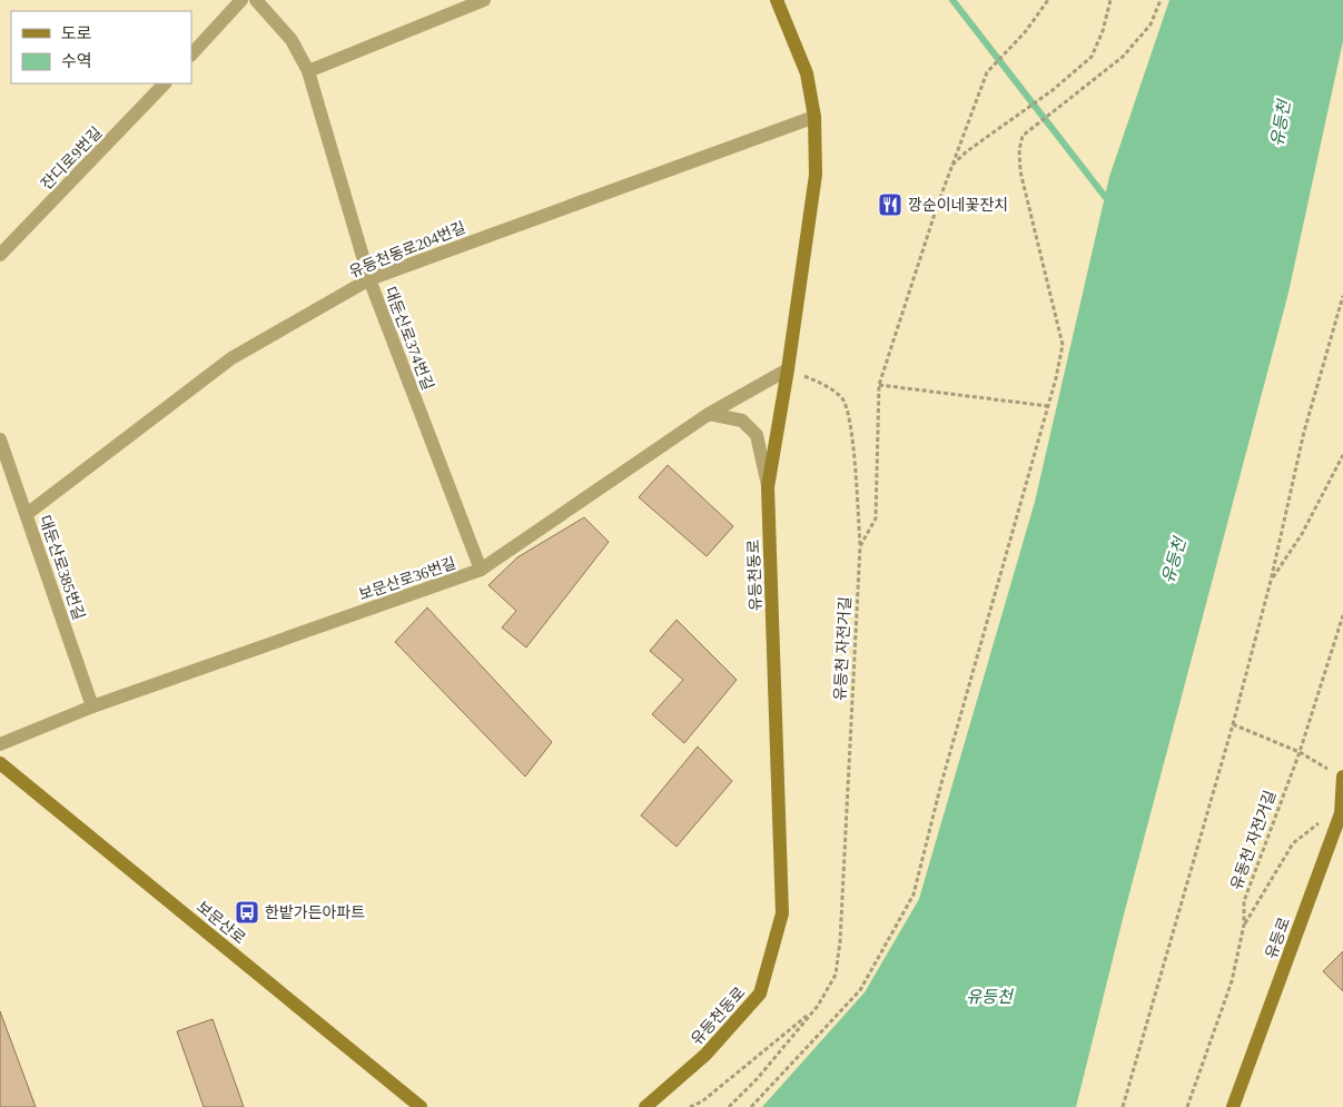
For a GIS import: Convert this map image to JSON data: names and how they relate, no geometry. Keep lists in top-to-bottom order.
{
  "streets": {
    "main road": ["유등천동로", "보문산로", "유등로"],
    "street": [
      "잔디로9번길",
      "유등천동로204번길",
      "대둔산로374번길",
      "대둔산로385번길",
      "보문산로36번길"
    ],
    "path": ["유등천 자전거길", "유동천 자전거길"]
  },
  "crossings": [
    ["유등천동로204번길", "대둔산로374번길"],
    ["유등천동로204번길", "대둔산로385번길"],
    ["유등천동로204번길", "유등천동로"],
    ["대둔산로374번길", "보문산로36번길"],
    ["대둔산로385번길", "보문산로36번길"],
    ["유등천동로", "보문산로36번길"]
  ],
  "water": ["유등천"],
  "places": {
    "restaurant": ["깡순이네꽃잔치"],
    "bus stop": ["한밭가든아파트"]
  },
  "legend": ["도로", "수역"]
}
